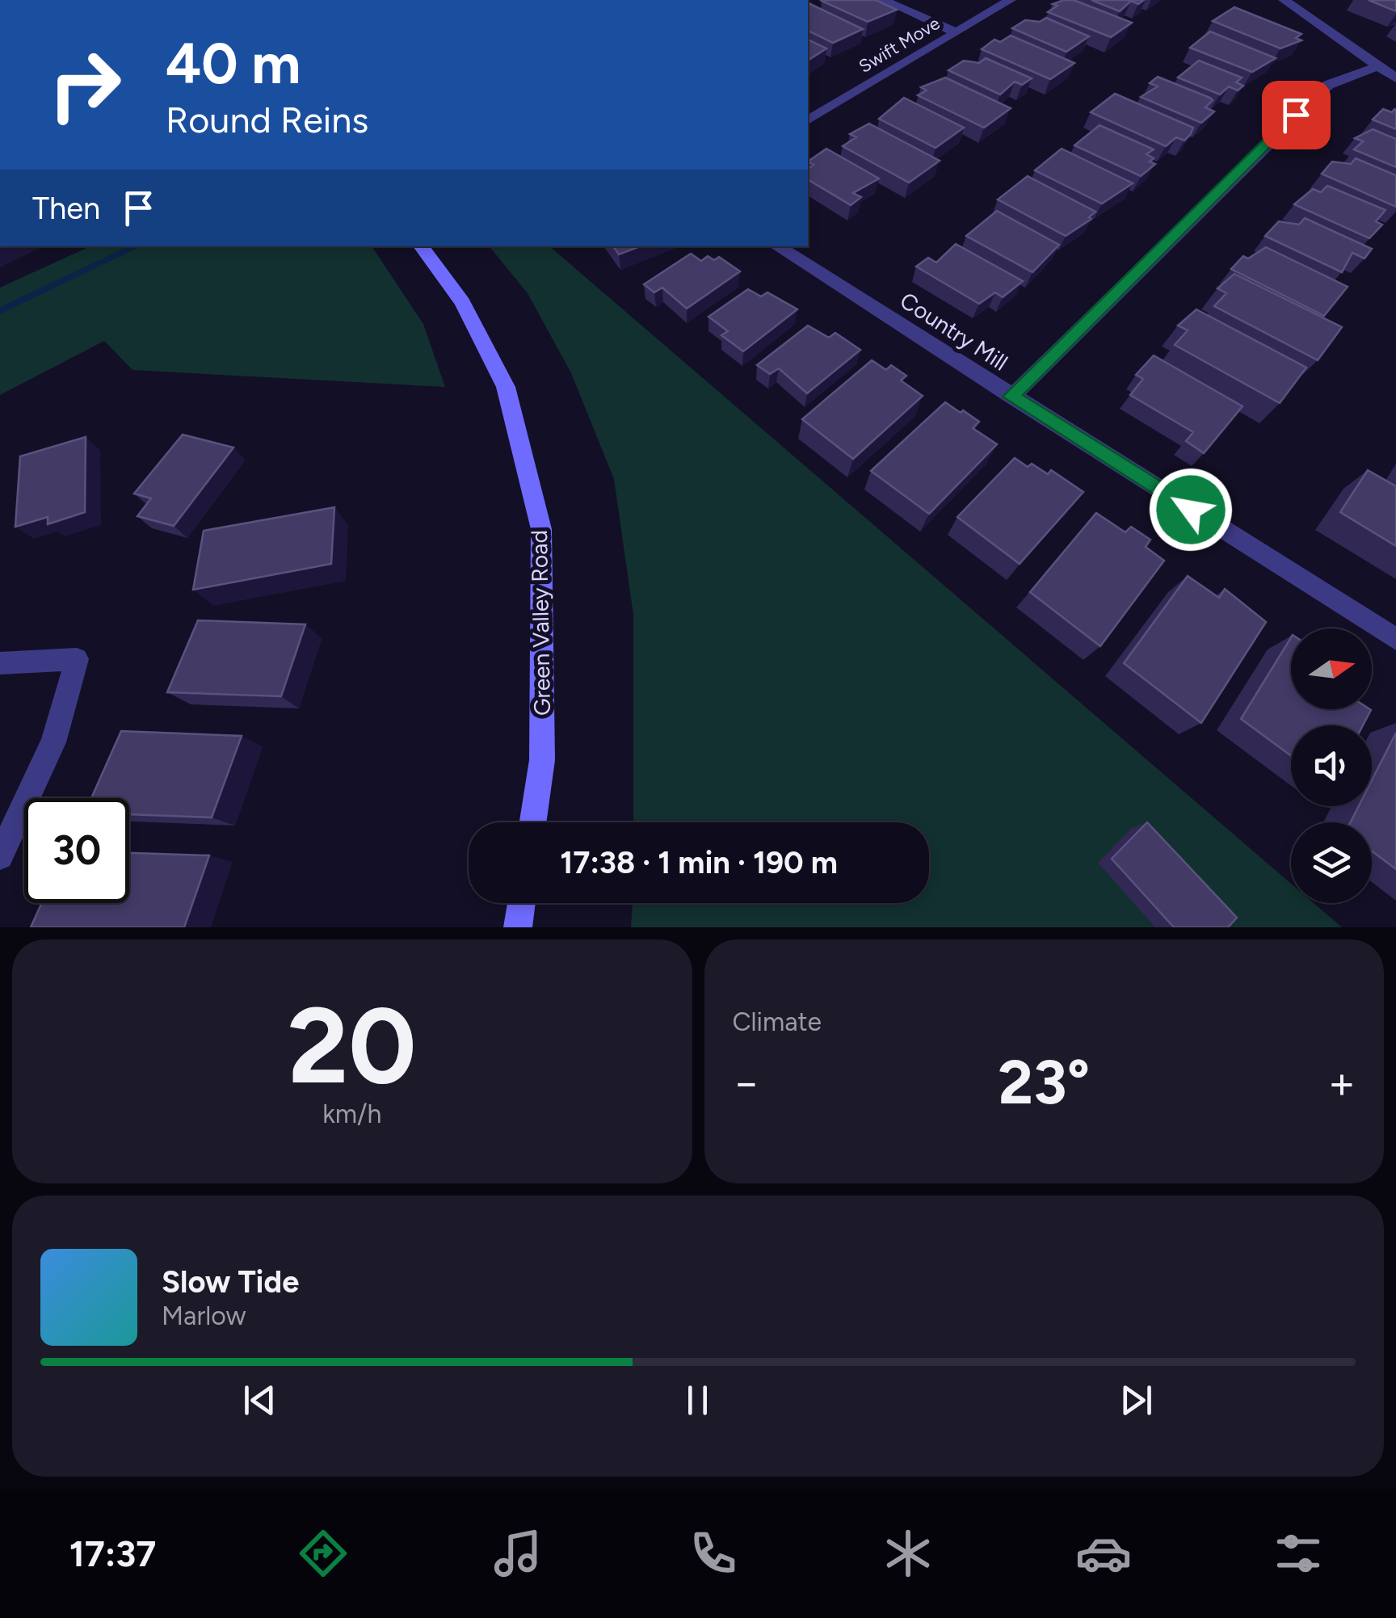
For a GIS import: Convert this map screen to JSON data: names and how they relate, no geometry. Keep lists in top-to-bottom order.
{
  "streets": {
    "street": ["Swift Move", "Country Mill", "Green Valley Road"]
  },
  "north": "right",
  "page": {
    "turn": ["40 m", "Round Reins"],
    "then": "Then",
    "limit": "30",
    "trip": "17:38 · 1 min · 190 m",
    "tile": [
      ["20", "km/h"],
      "Climate"
    ],
    "heat": ["−", "23°", "+"],
    "song": ["Slow Tide", "Marlow"],
    "tabs": "17:37"
  }
}
